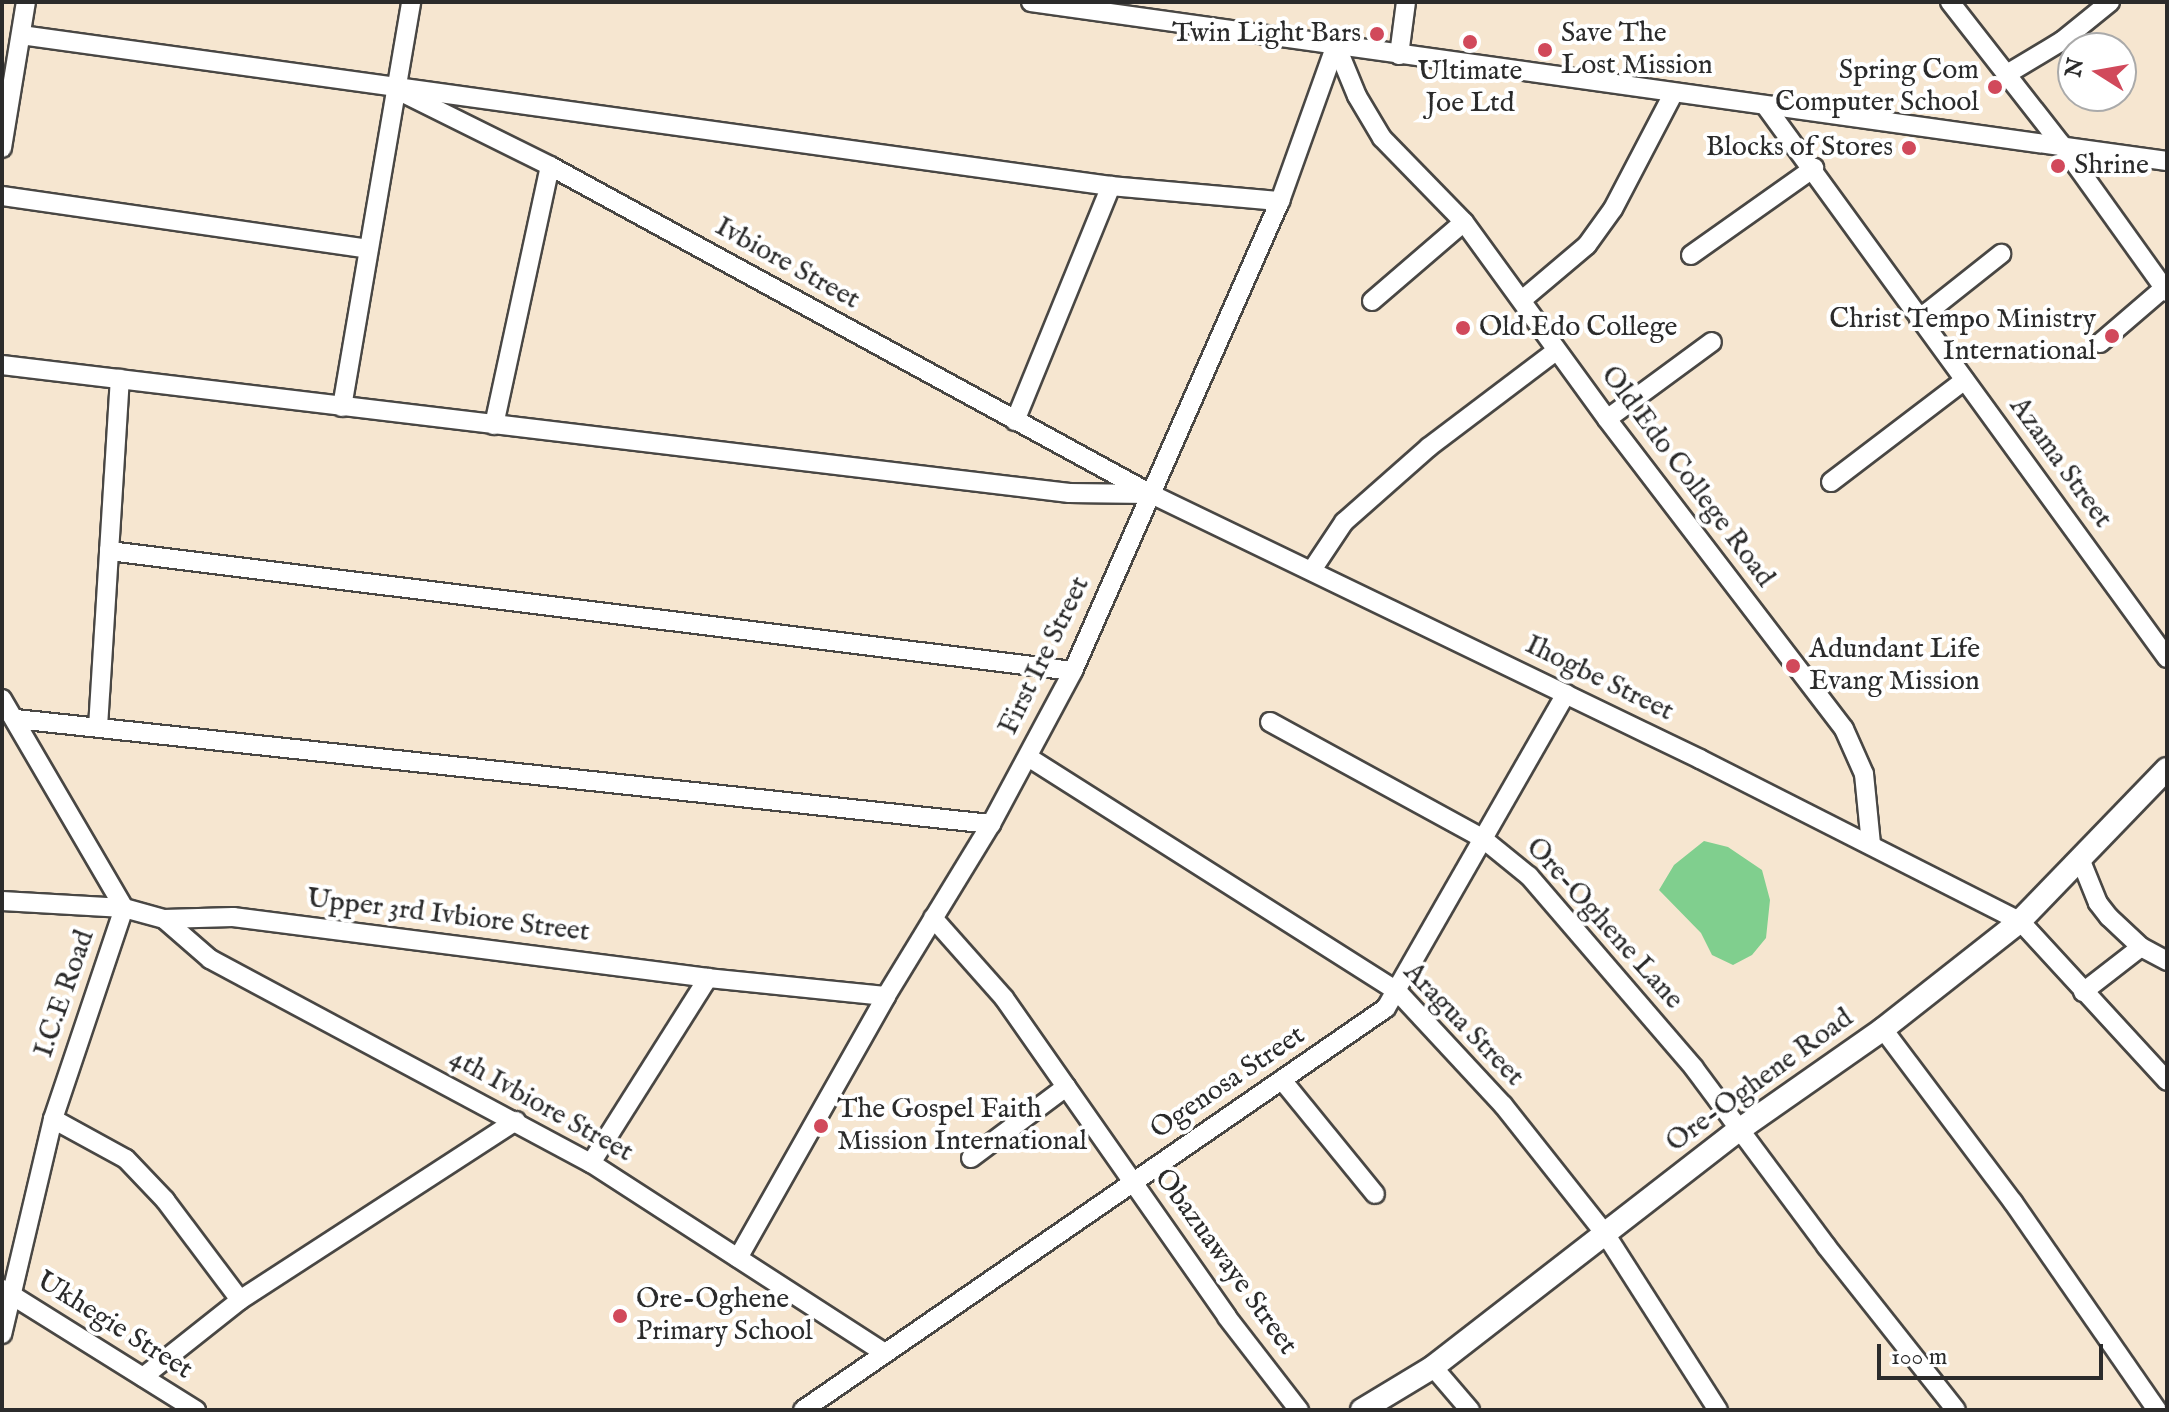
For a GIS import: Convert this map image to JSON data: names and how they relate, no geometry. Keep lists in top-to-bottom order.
{
  "streets": {
    "street": [
      "Ivbiore Street",
      "Azama Street",
      "Old Edo College Road",
      "First Ire Street",
      "Ihogbe Street",
      "Upper 3rd Ivbiore Street",
      "Ore-Oghene Lane",
      "I.C.E Road",
      "Aragua Street",
      "Ore-Oghene Road",
      "Ogenosa Street",
      "4th Ivbiore Street",
      "Obazuawaye Street",
      "Ukhegie Street"
    ]
  },
  "crossings": [
    ["Ivbiore Street", "First Ire Street"],
    ["Ivbiore Street", "Ihogbe Street"],
    ["Old Edo College Road", "First Ire Street"],
    ["Old Edo College Road", "Ihogbe Street"],
    ["First Ire Street", "Ihogbe Street"],
    ["First Ire Street", "Upper 3rd Ivbiore Street"],
    ["First Ire Street", "Aragua Street"],
    ["First Ire Street", "4th Ivbiore Street"],
    ["First Ire Street", "Obazuawaye Street"],
    ["Ihogbe Street", "Ore-Oghene Road"],
    ["Ihogbe Street", "Ogenosa Street"],
    ["Upper 3rd Ivbiore Street", "I.C.E Road"],
    ["Upper 3rd Ivbiore Street", "4th Ivbiore Street"],
    ["Ore-Oghene Lane", "Ore-Oghene Road"],
    ["Ore-Oghene Lane", "Ogenosa Street"],
    ["I.C.E Road", "Ukhegie Street"],
    ["Aragua Street", "Ore-Oghene Road"],
    ["Aragua Street", "Ogenosa Street"],
    ["Ogenosa Street", "4th Ivbiore Street"],
    ["Ogenosa Street", "Obazuawaye Street"]
  ],
  "places": [
    "Twin Light Bars",
    "Ultimate Joe Ltd",
    "Save The Lost Mission",
    "Spring Com Computer School",
    "Blocks of Stores",
    "Shrine",
    "Old Edo College",
    "Christ Tempo Ministry International",
    "Adundant Life Evang Mission",
    "The Gospel Faith Mission International",
    "Ore-Oghene Primary School"
  ],
  "scale_bar": "100 m",
  "north": "left"
}
